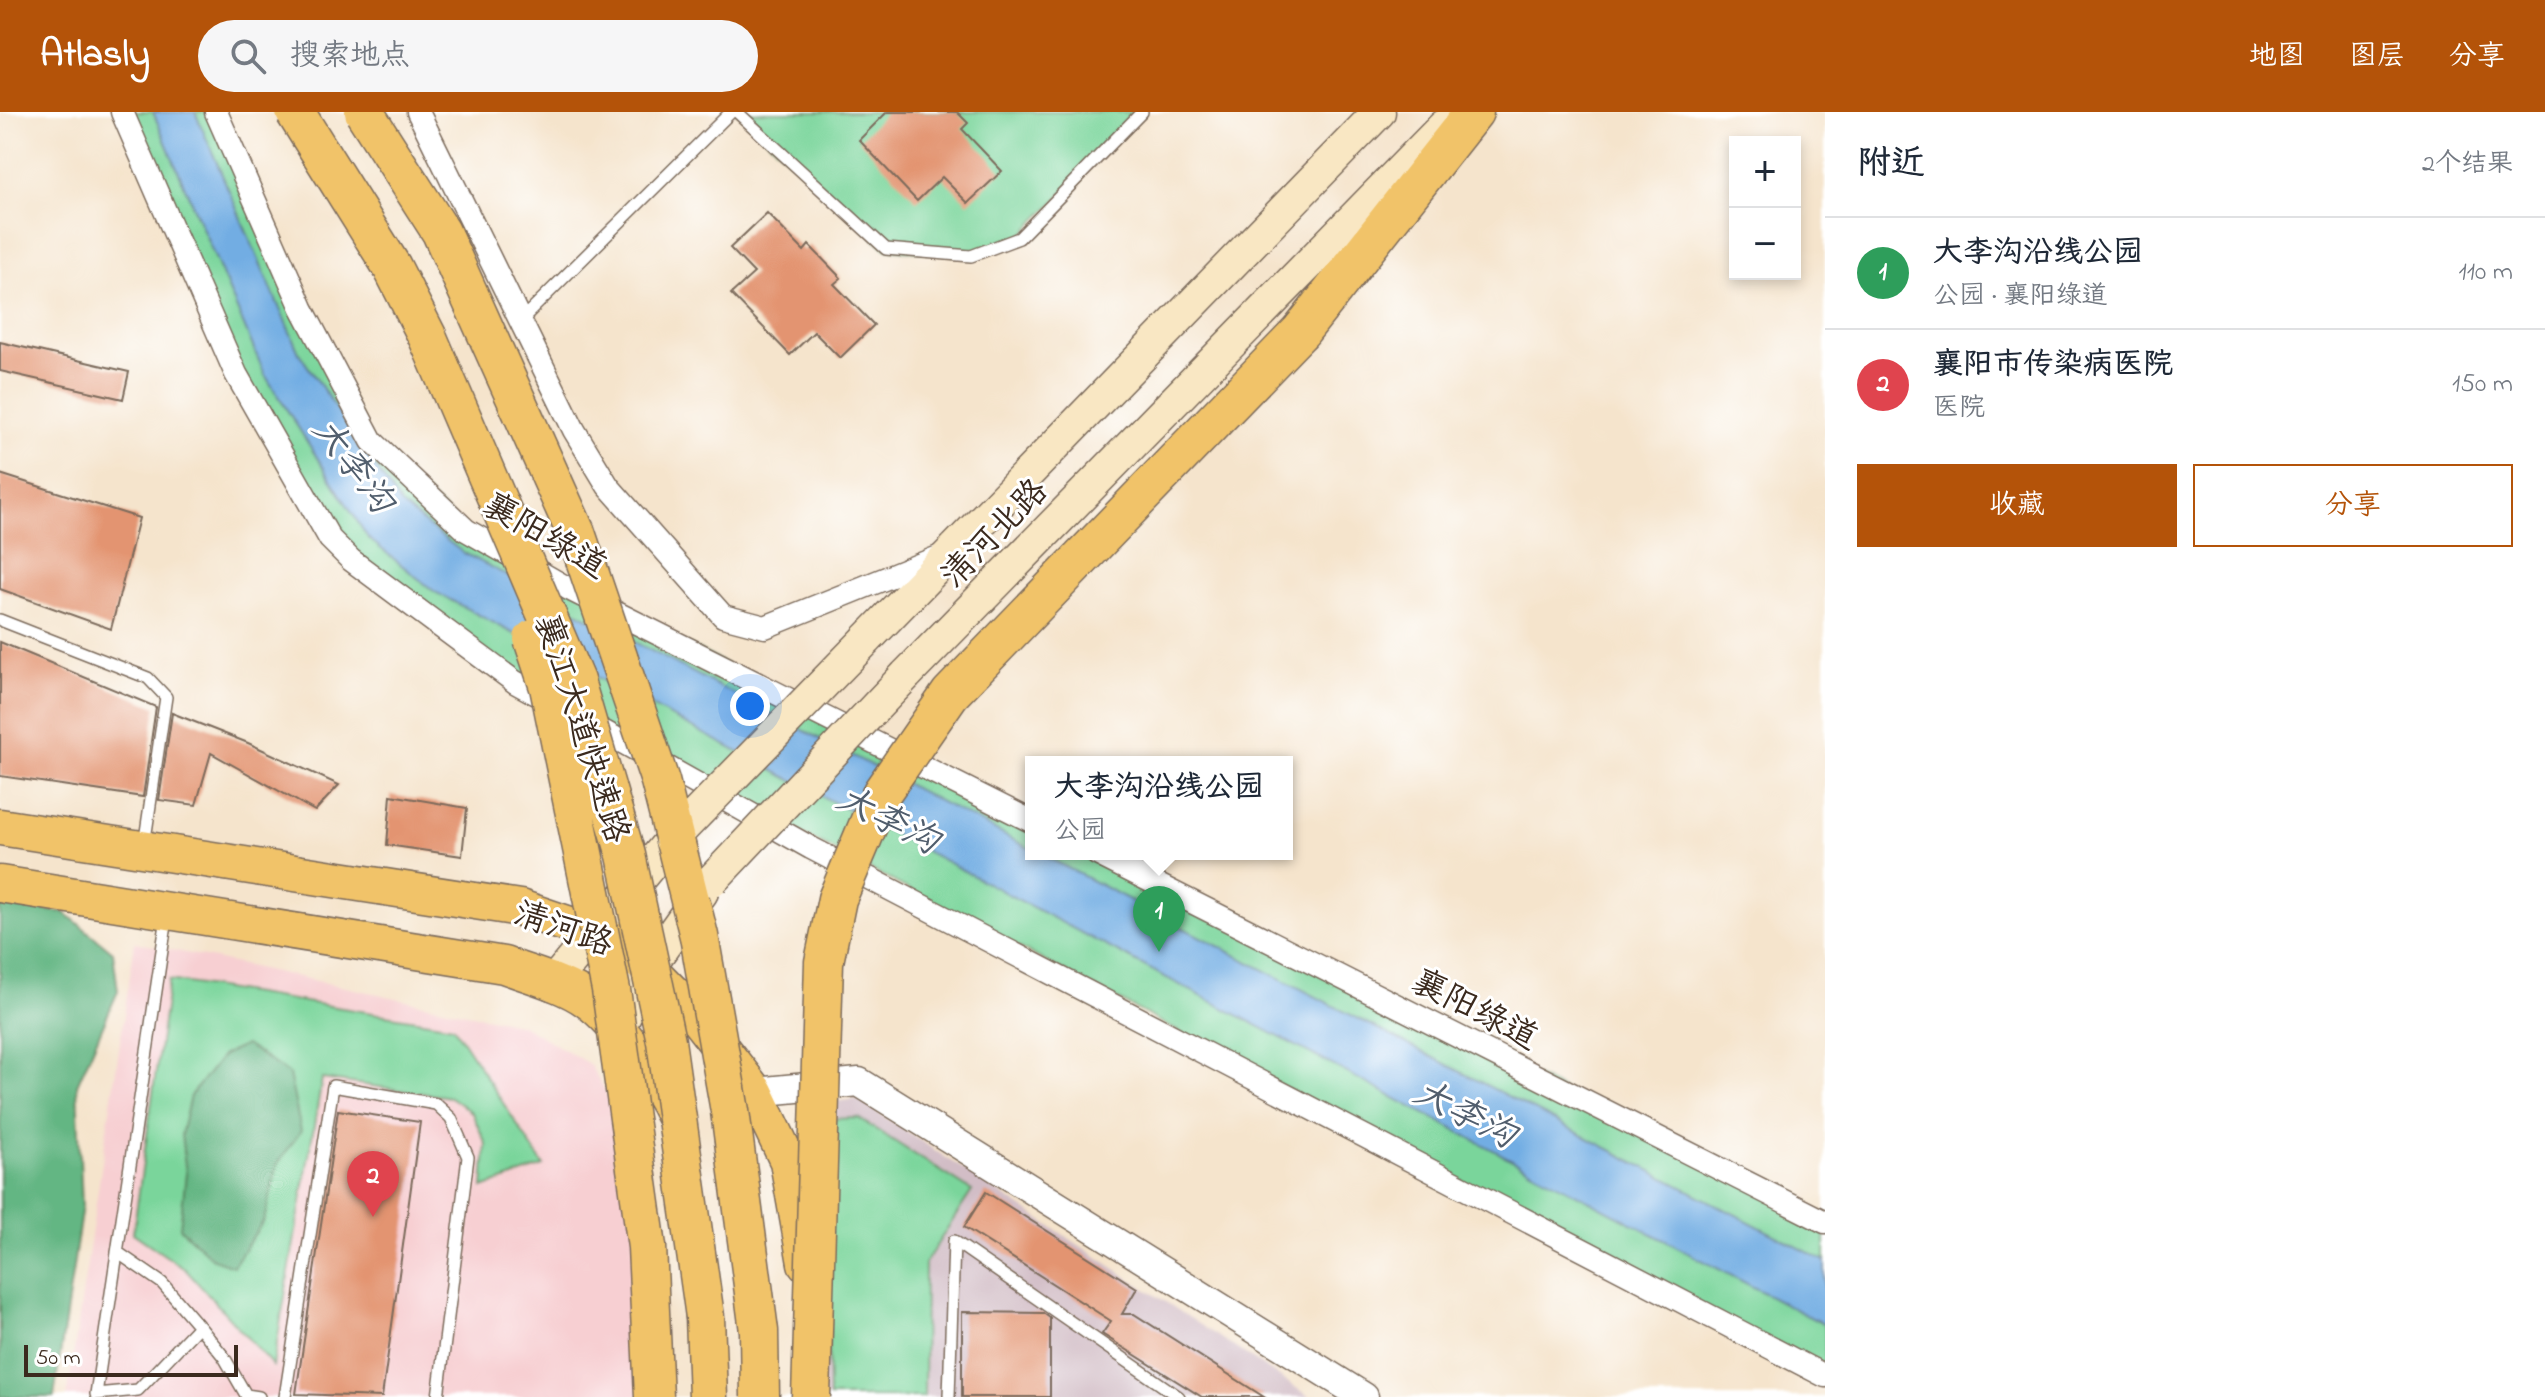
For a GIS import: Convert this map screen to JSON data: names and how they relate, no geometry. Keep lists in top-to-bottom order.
{
  "streets": {
    "highway": ["襄江大道快速路"],
    "main road": ["清河北路", "清河路"],
    "street": ["襄阳绿道"]
  },
  "crossings": [
    ["清河北路", "清河路"]
  ],
  "water": ["大李沟"],
  "scale_bar": "50 m",
  "page": {
    "header": "Atlasly",
    "search": "搜索地点",
    "nav": ["地图", "图层", "分享"],
    "heading": ["附近", "2个结果"],
    "map_buttons": ["+", "−"],
    "list": [
      {
        "mark": "1",
        "name": "大李沟沿线公园",
        "note": "公园 · 襄阳绿道",
        "value": "110 m"
      },
      {
        "mark": "2",
        "name": "襄阳市传染病医院",
        "note": "医院",
        "value": "150 m"
      }
    ],
    "buttons": ["收藏", "分享"],
    "popup": ["大李沟沿线公园", "公园"],
    "pins": ["1", "2"],
    "scale": "50 m"
  }
}
